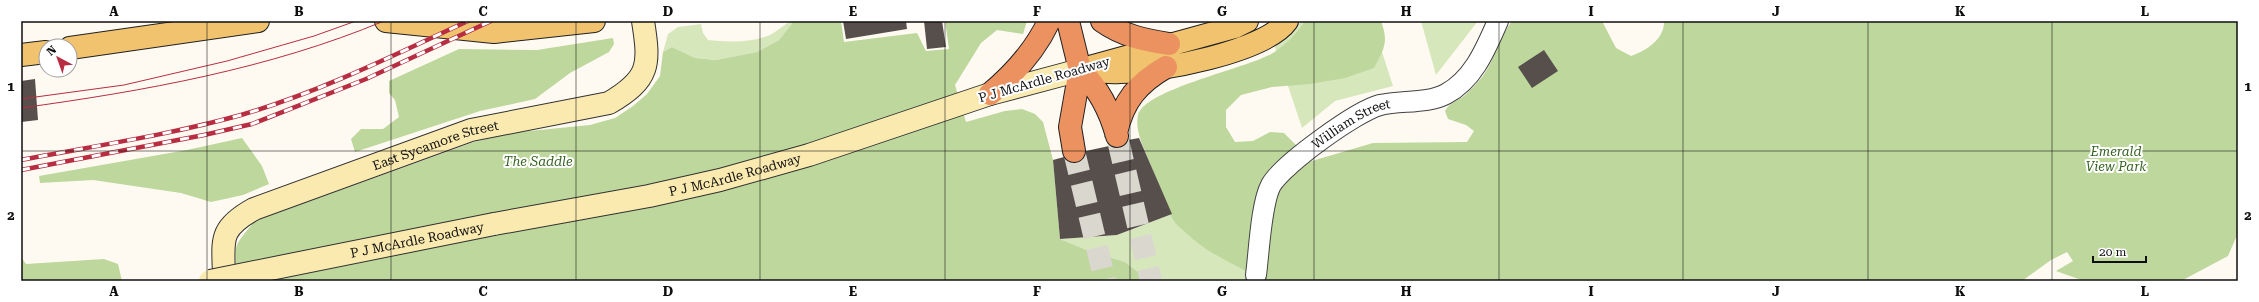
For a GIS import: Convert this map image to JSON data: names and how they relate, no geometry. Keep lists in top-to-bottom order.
{
  "streets": {
    "main road": ["P J McArdle Roadway", "East Sycamore Street"],
    "street": ["William Street"]
  },
  "parks": ["Emerald View Park", "The Saddle"],
  "scale_bar": "20 m",
  "north": "top left",
  "grid": {
    "columns": [
      "A",
      "B",
      "C",
      "D",
      "E",
      "F",
      "G",
      "H",
      "I",
      "J",
      "K",
      "L"
    ],
    "rows": ["1", "2"]
  }
}
